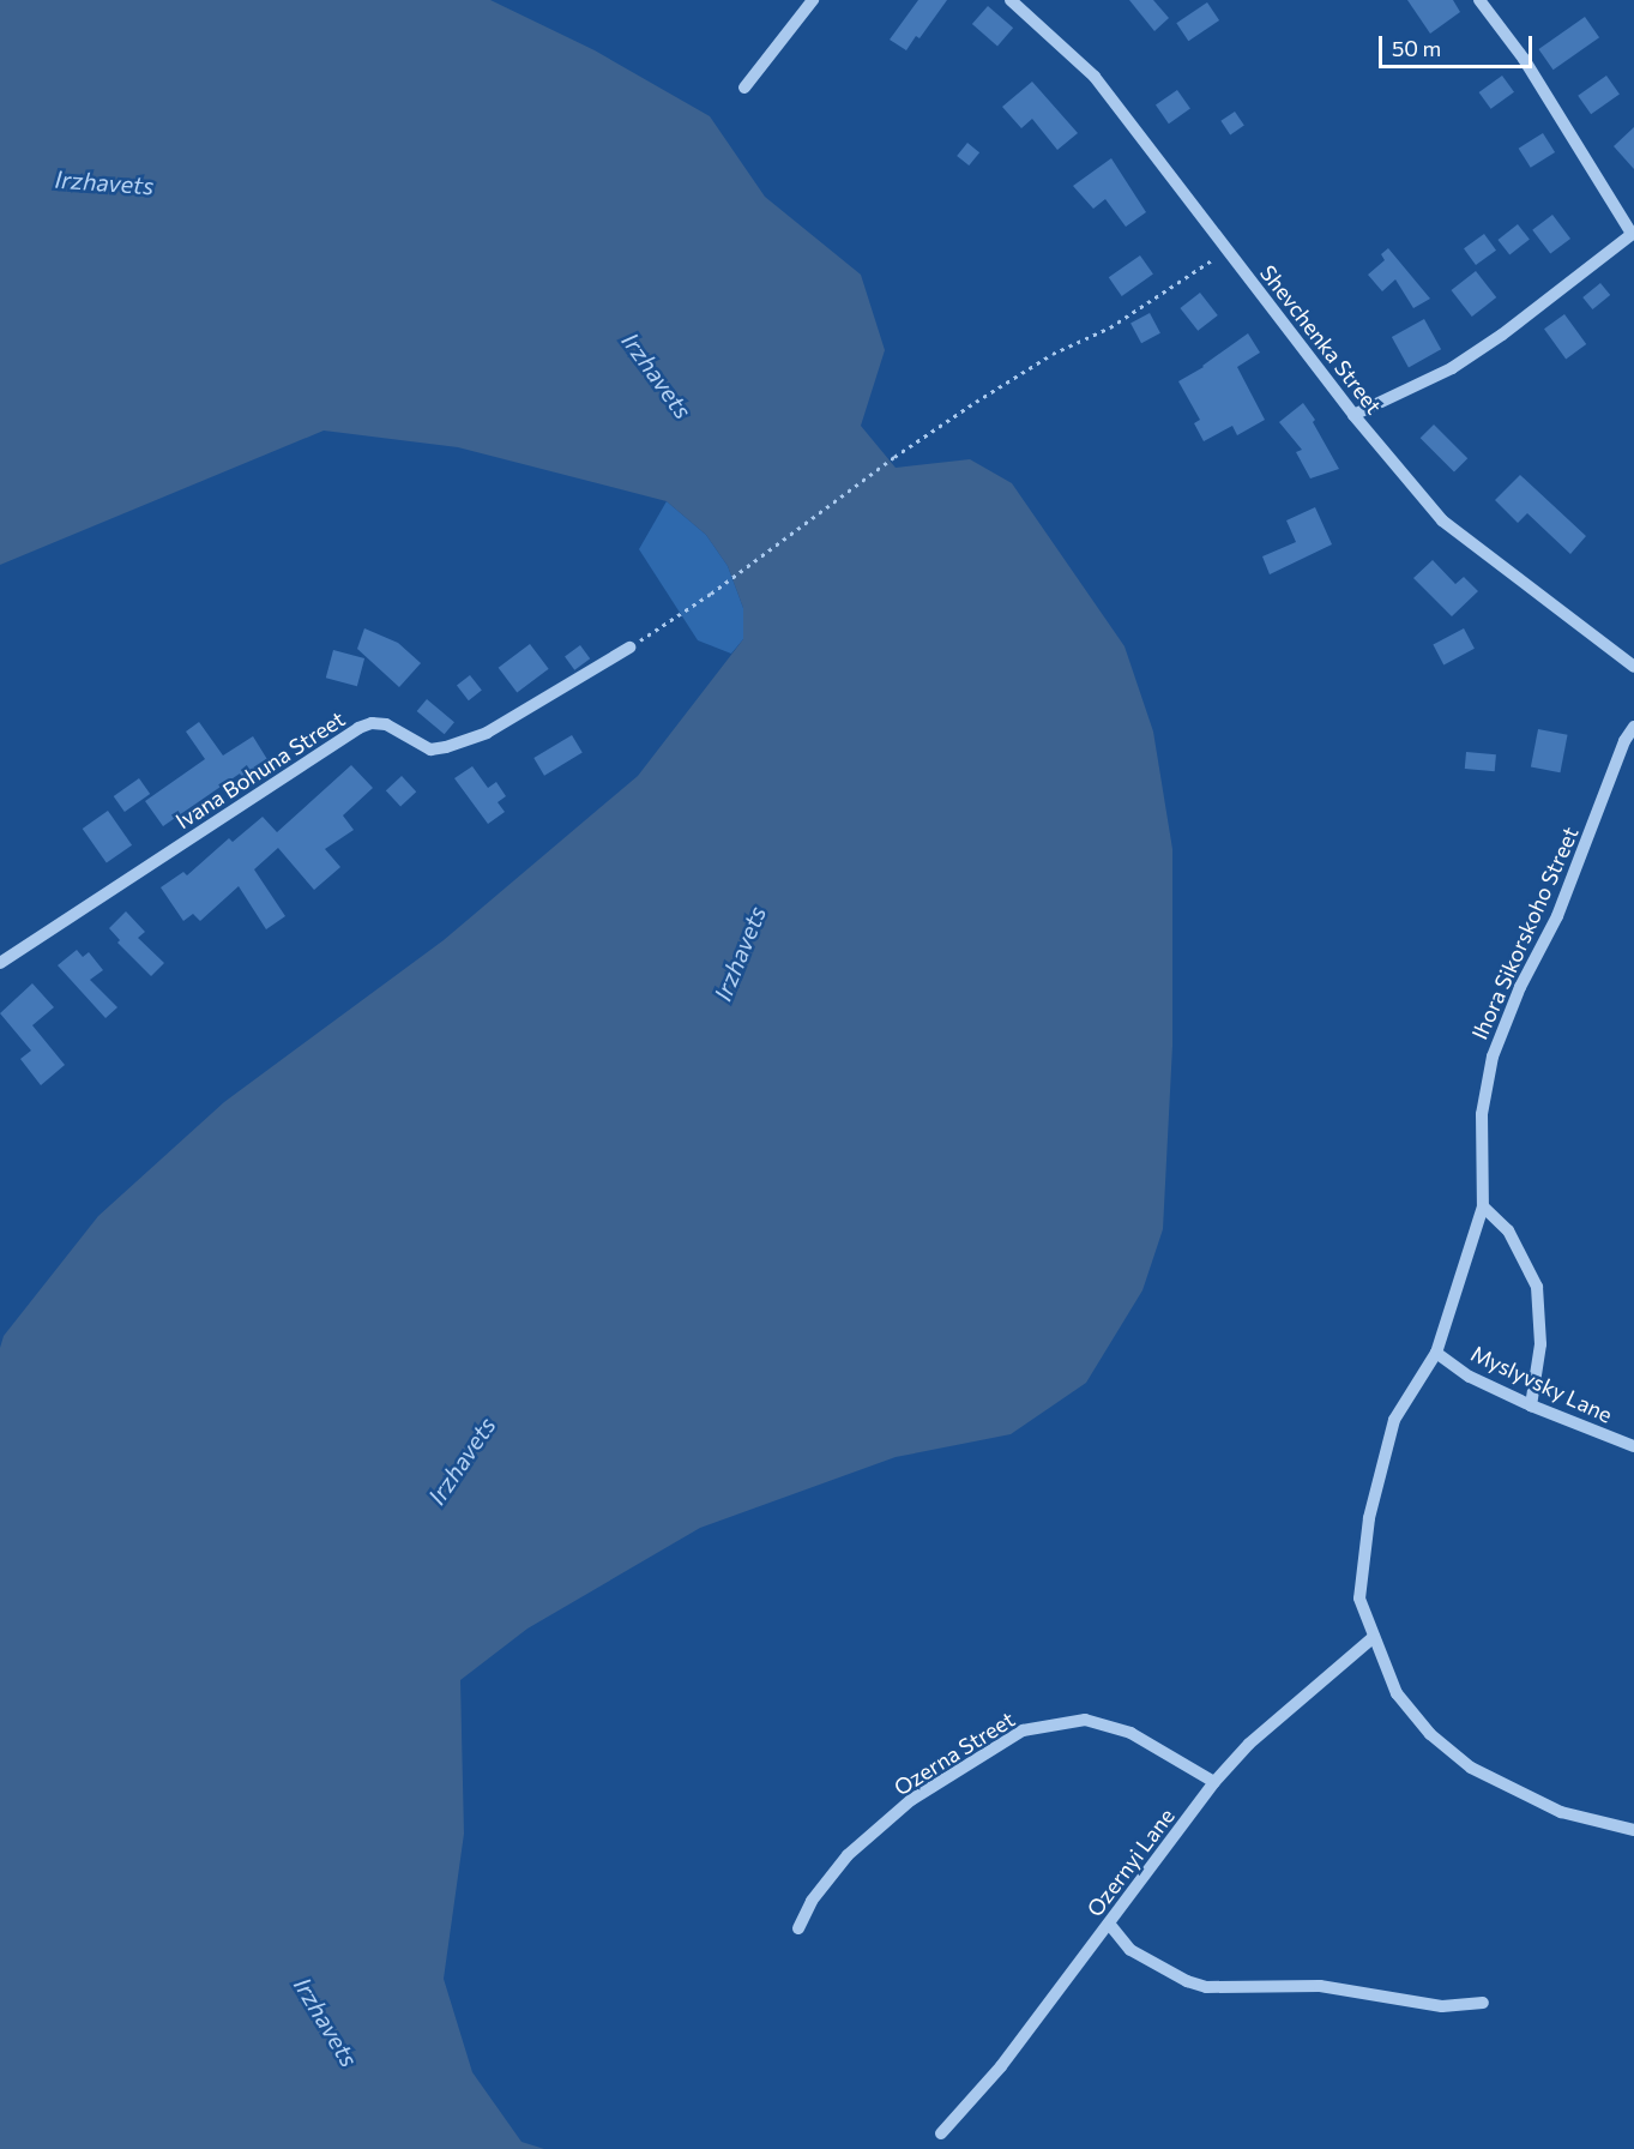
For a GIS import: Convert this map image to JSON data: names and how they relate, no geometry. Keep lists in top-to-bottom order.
{
  "streets": {
    "street": [
      "Shevchenka Street",
      "Ivana Bohuna Street",
      "Ihora Sikorskoho Street",
      "Myslyvsky Lane",
      "Ozerna Street",
      "Ozernyi Lane"
    ]
  },
  "crossings": [
    ["Ihora Sikorskoho Street", "Myslyvsky Lane"],
    ["Ihora Sikorskoho Street", "Ozernyi Lane"],
    ["Ozerna Street", "Ozernyi Lane"]
  ],
  "water": ["Irzhavets"],
  "scale_bar": "50 m"
}
